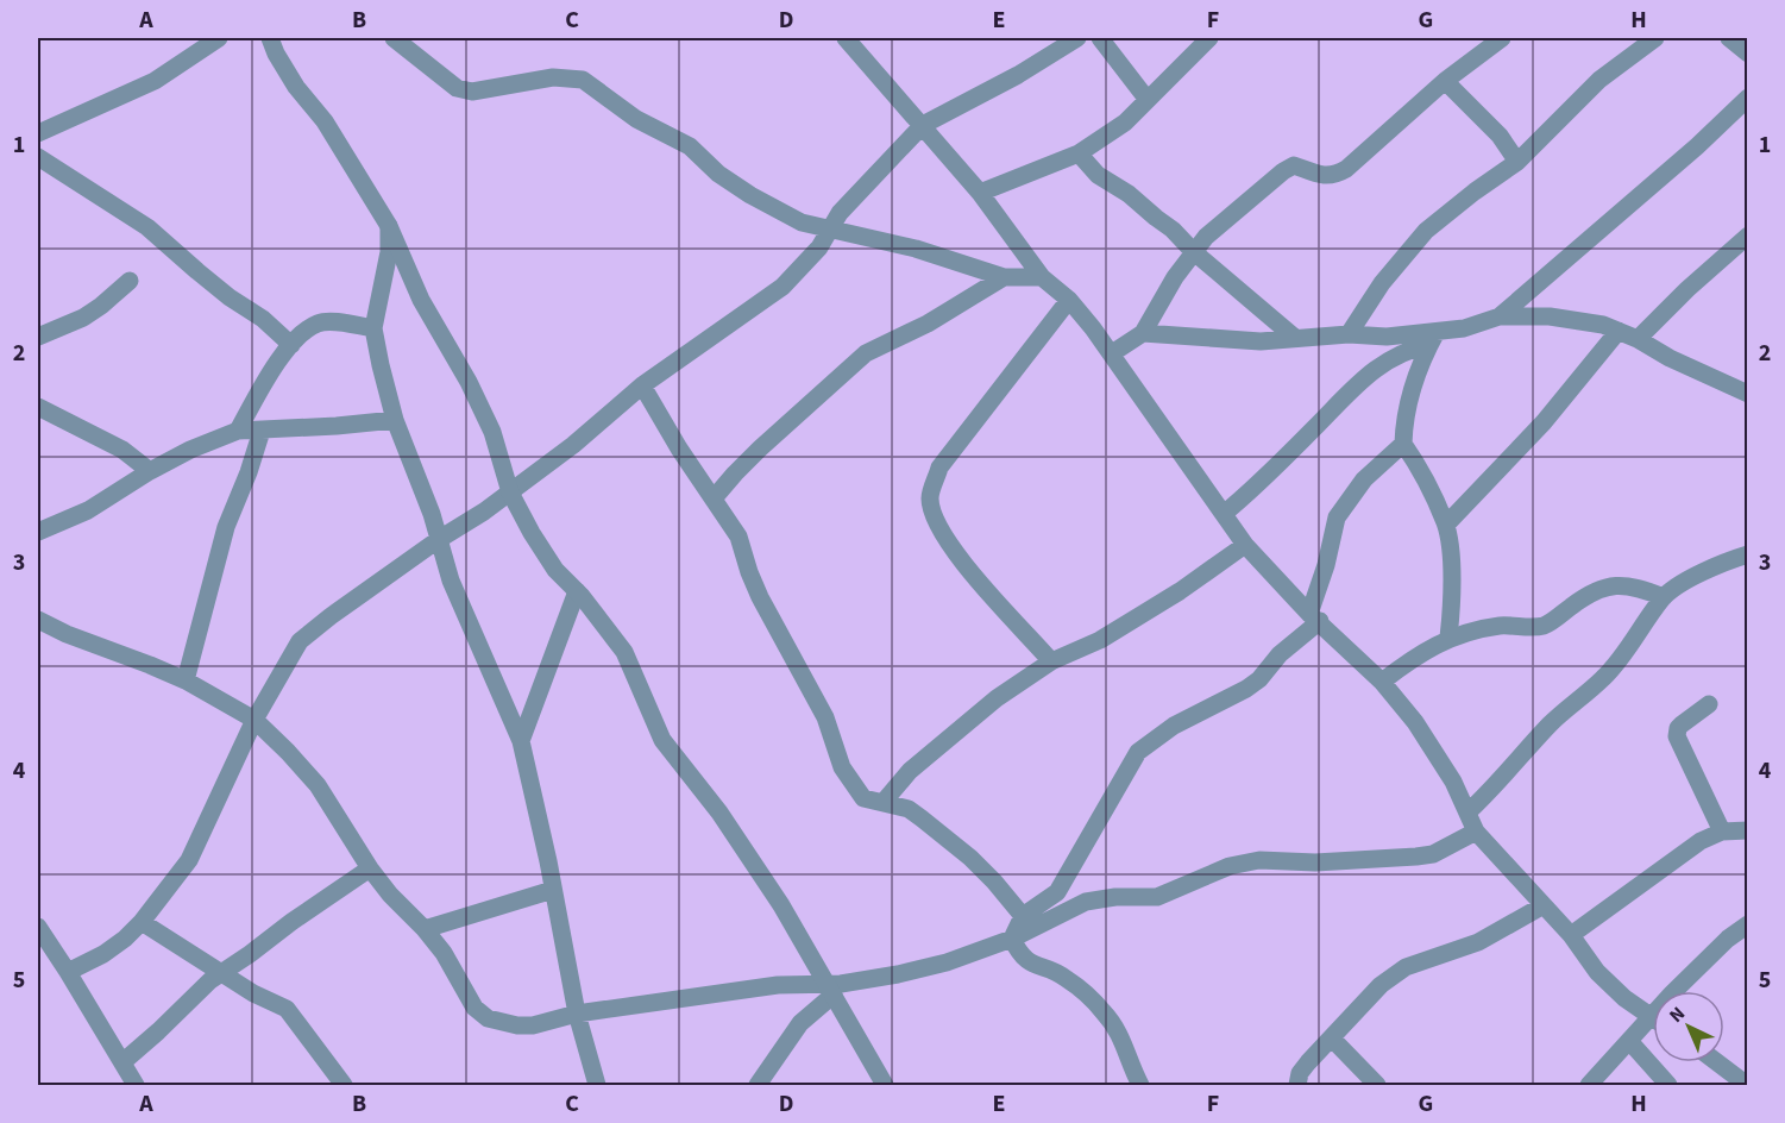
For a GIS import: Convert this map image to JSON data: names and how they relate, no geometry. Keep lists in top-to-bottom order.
{
  "north": "top left",
  "grid": {
    "columns": [
      "A",
      "B",
      "C",
      "D",
      "E",
      "F",
      "G",
      "H"
    ],
    "rows": [
      "1",
      "2",
      "3",
      "4",
      "5"
    ]
  }
}
